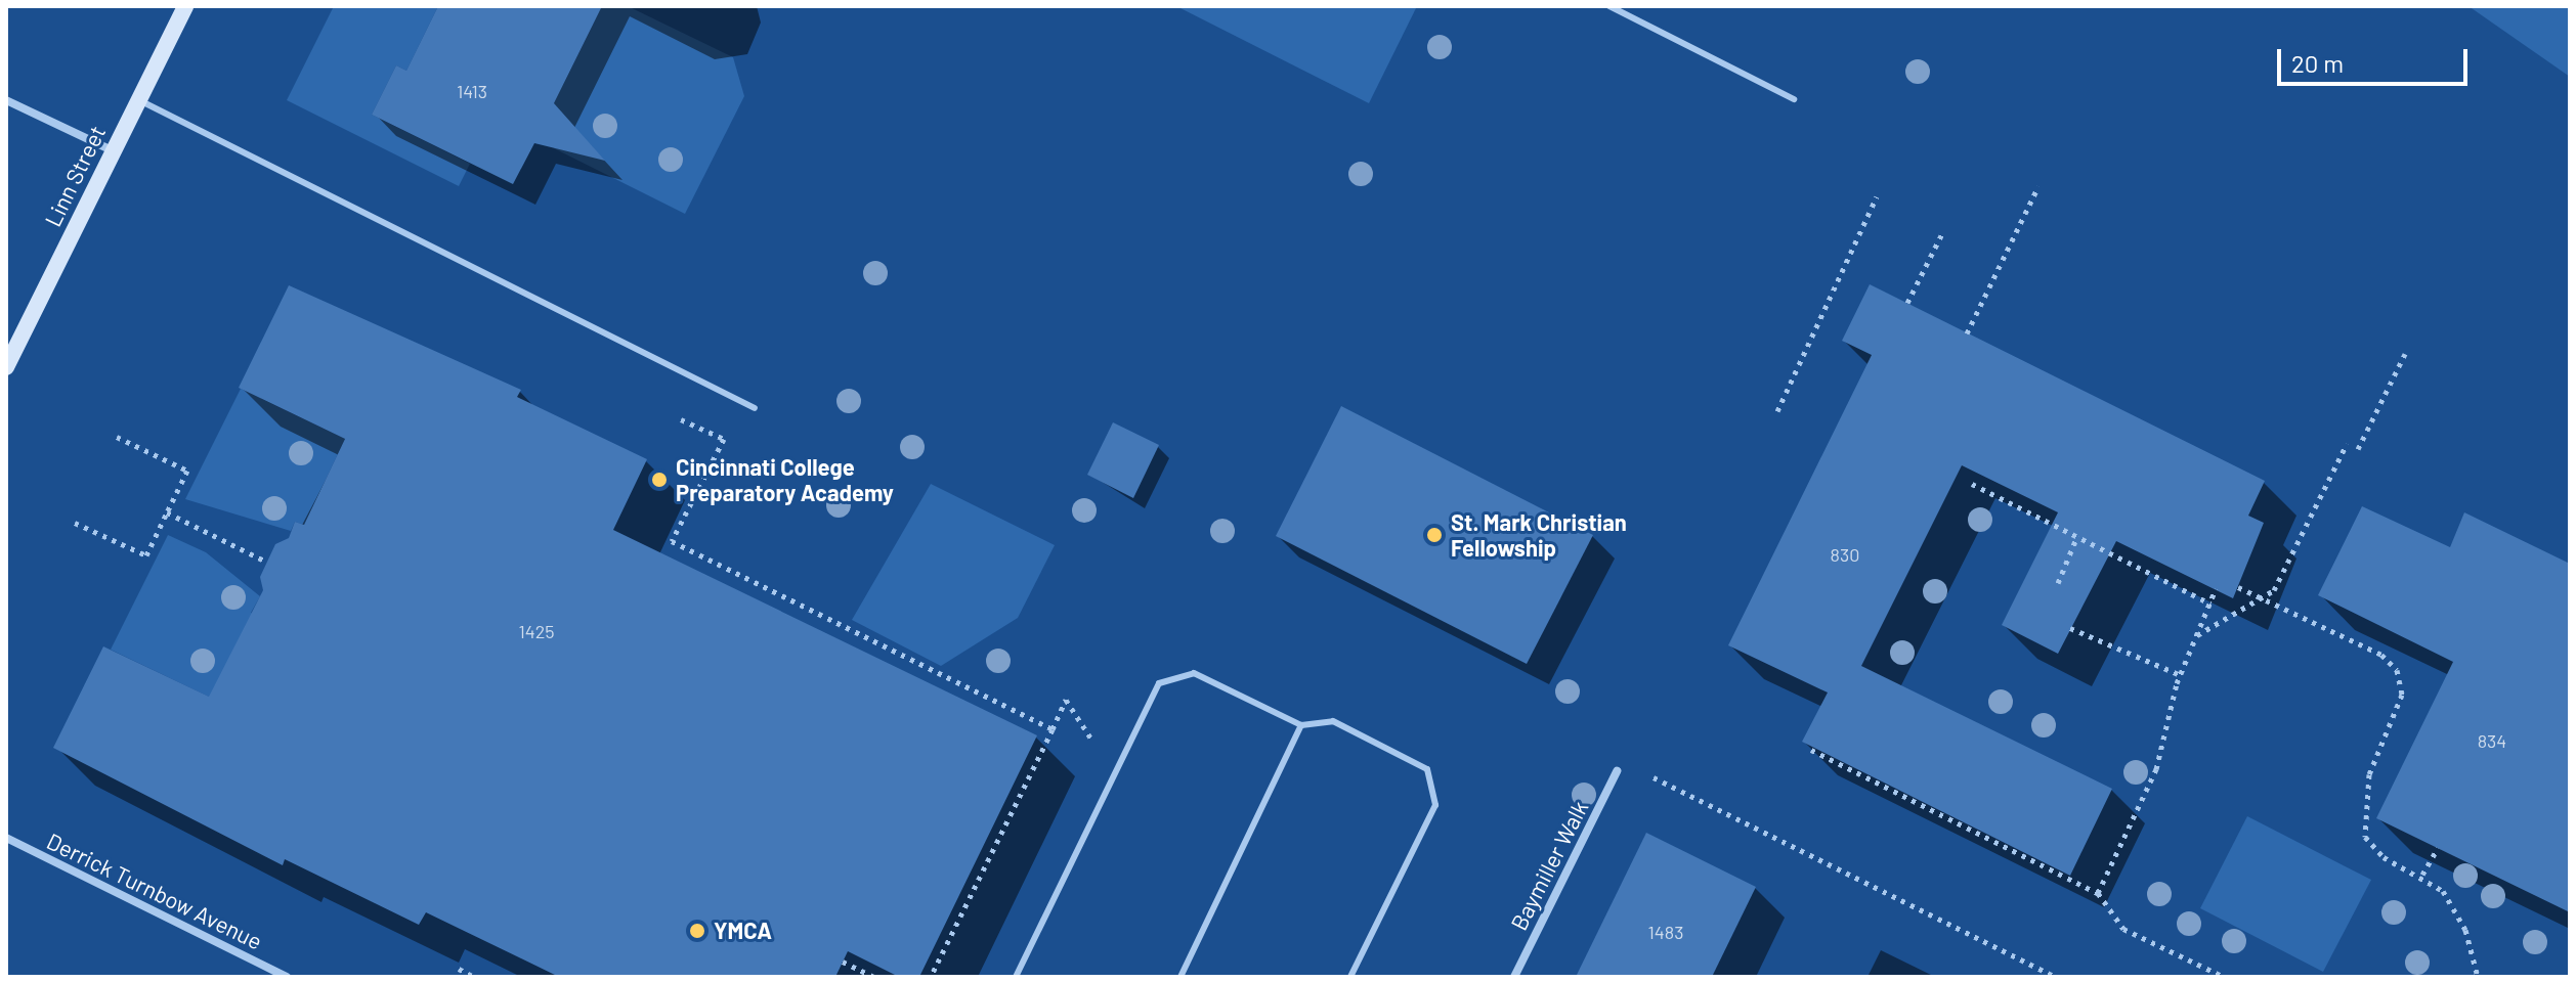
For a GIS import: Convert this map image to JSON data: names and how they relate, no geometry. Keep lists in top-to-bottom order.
{
  "streets": {
    "street": ["Linn Street", "Baymiller Walk", "Derrick Turnbow Avenue"]
  },
  "places": ["Cincinnati College Preparatory Academy", "St. Mark Christian Fellowship", "YMCA"],
  "house_numbers": [
    "1413",
    "830",
    "1425",
    "834",
    "1483"
  ],
  "scale_bar": "20 m"
}
